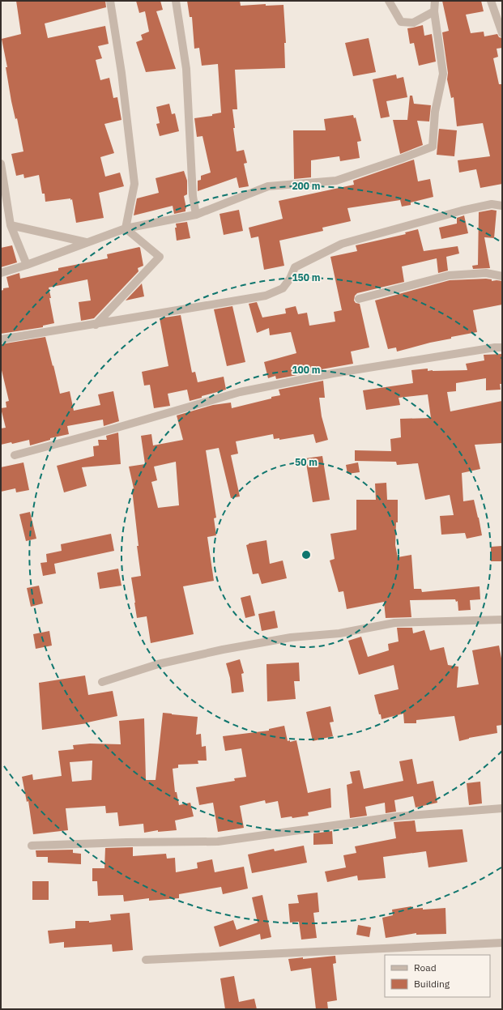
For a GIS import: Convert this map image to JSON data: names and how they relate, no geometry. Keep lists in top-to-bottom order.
{
  "legend": ["Road", "Building"],
  "rings": [
    "200 m",
    "150 m",
    "100 m",
    "50 m"
  ]
}
